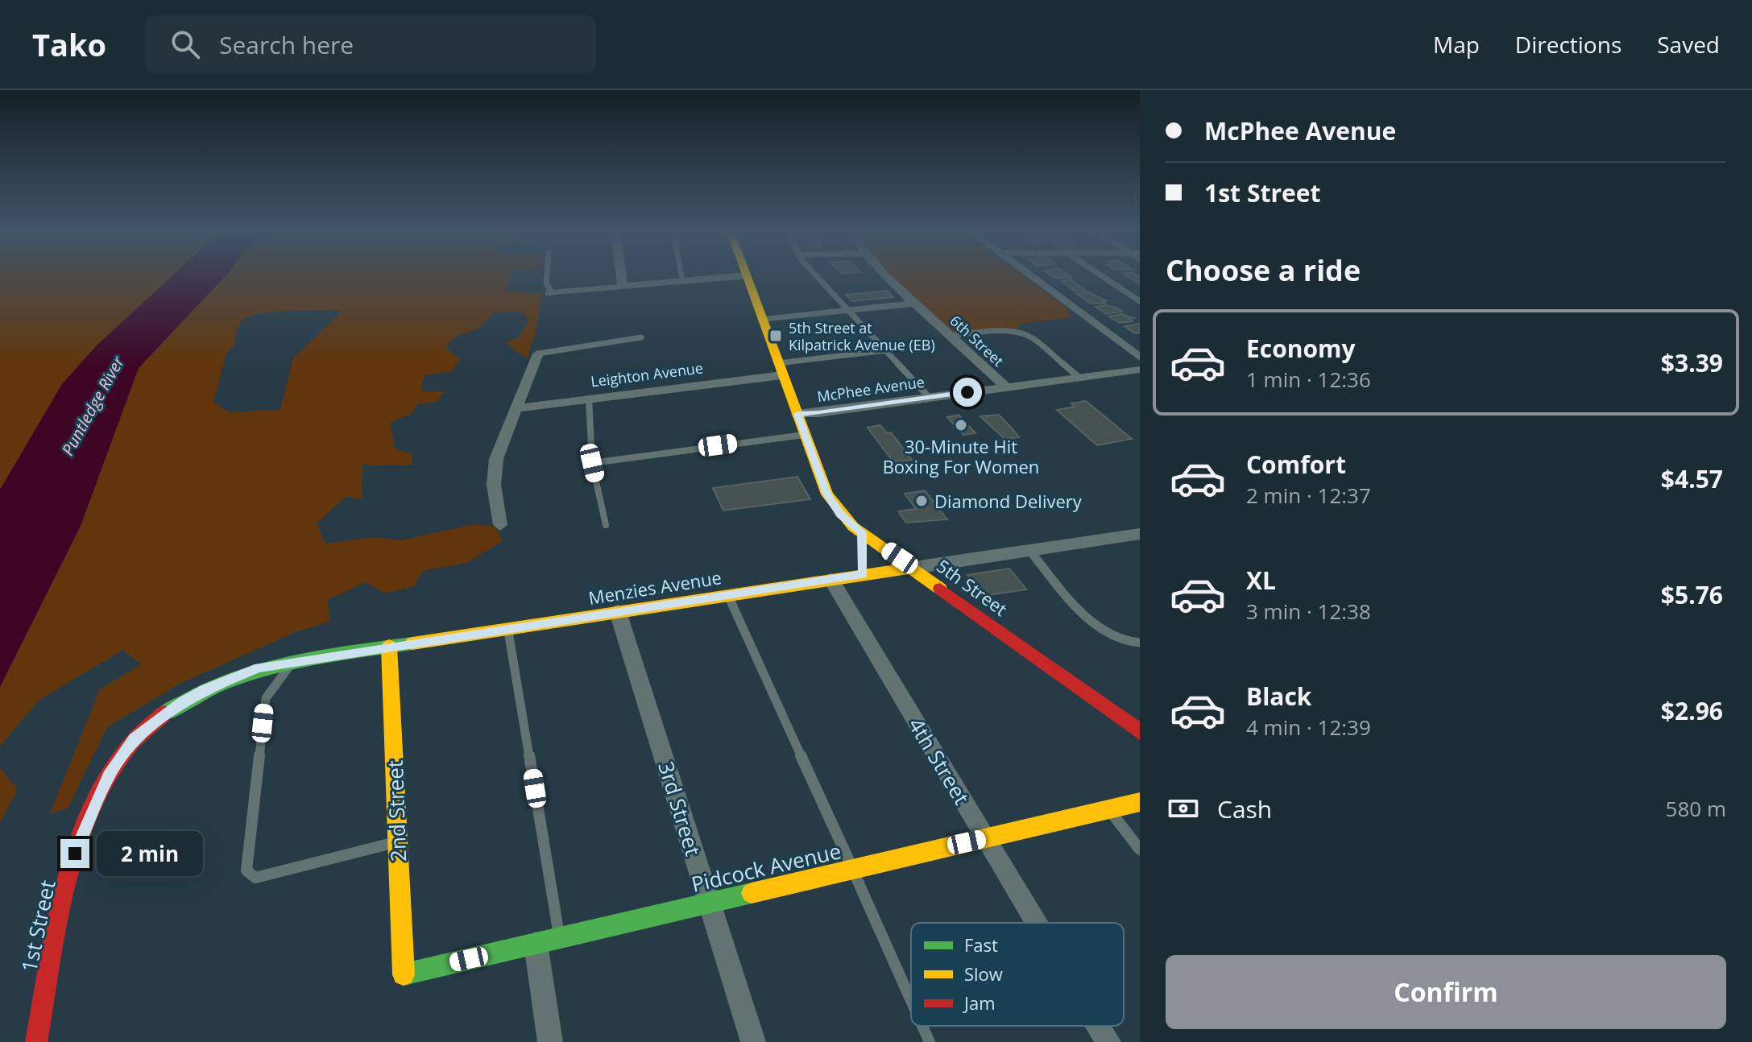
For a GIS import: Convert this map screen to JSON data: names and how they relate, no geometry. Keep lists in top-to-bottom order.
{
  "streets": {
    "street": [
      "6th Street",
      "Leighton Avenue",
      "McPhee Avenue",
      "Menzies Avenue",
      "5th Street",
      "4th Street",
      "3rd Street",
      "2nd Street",
      "Pidcock Avenue",
      "1st Street"
    ]
  },
  "crossings": [
    ["6th Street", "McPhee Avenue"],
    ["Leighton Avenue", "5th Street"],
    ["McPhee Avenue", "5th Street"],
    ["Menzies Avenue", "5th Street"],
    ["Menzies Avenue", "4th Street"],
    ["Menzies Avenue", "3rd Street"],
    ["Menzies Avenue", "2nd Street"],
    ["Menzies Avenue", "1st Street"],
    ["4th Street", "Pidcock Avenue"],
    ["3rd Street", "Pidcock Avenue"],
    ["2nd Street", "Pidcock Avenue"]
  ],
  "water": ["Puntledge River"],
  "places": {
    "transit": ["5th Street at Kilpatrick Avenue (EB)"],
    "other": ["30-Minute Hit Boxing For Women", "Diamond Delivery"]
  },
  "legend": ["Fast", "Slow", "Jam"],
  "page": {
    "header": "Tako",
    "search": "Search here",
    "nav": ["Map", "Directions", "Saved"],
    "banner": ["McPhee Avenue", "1st Street"],
    "heading": "Choose a ride",
    "list": [
      {
        "name": "Economy",
        "note": "1 min · 12:36",
        "value": "$3.39"
      },
      {
        "name": "Comfort",
        "note": "2 min · 12:37",
        "value": "$4.57"
      },
      {
        "name": "XL",
        "note": "3 min · 12:38",
        "value": "$5.76"
      },
      {
        "name": "Black",
        "note": "4 min · 12:39",
        "value": "$2.96"
      }
    ],
    "pay": ["Cash", "580 m"],
    "bubble": "2 min",
    "buttons": "Confirm"
  }
}
